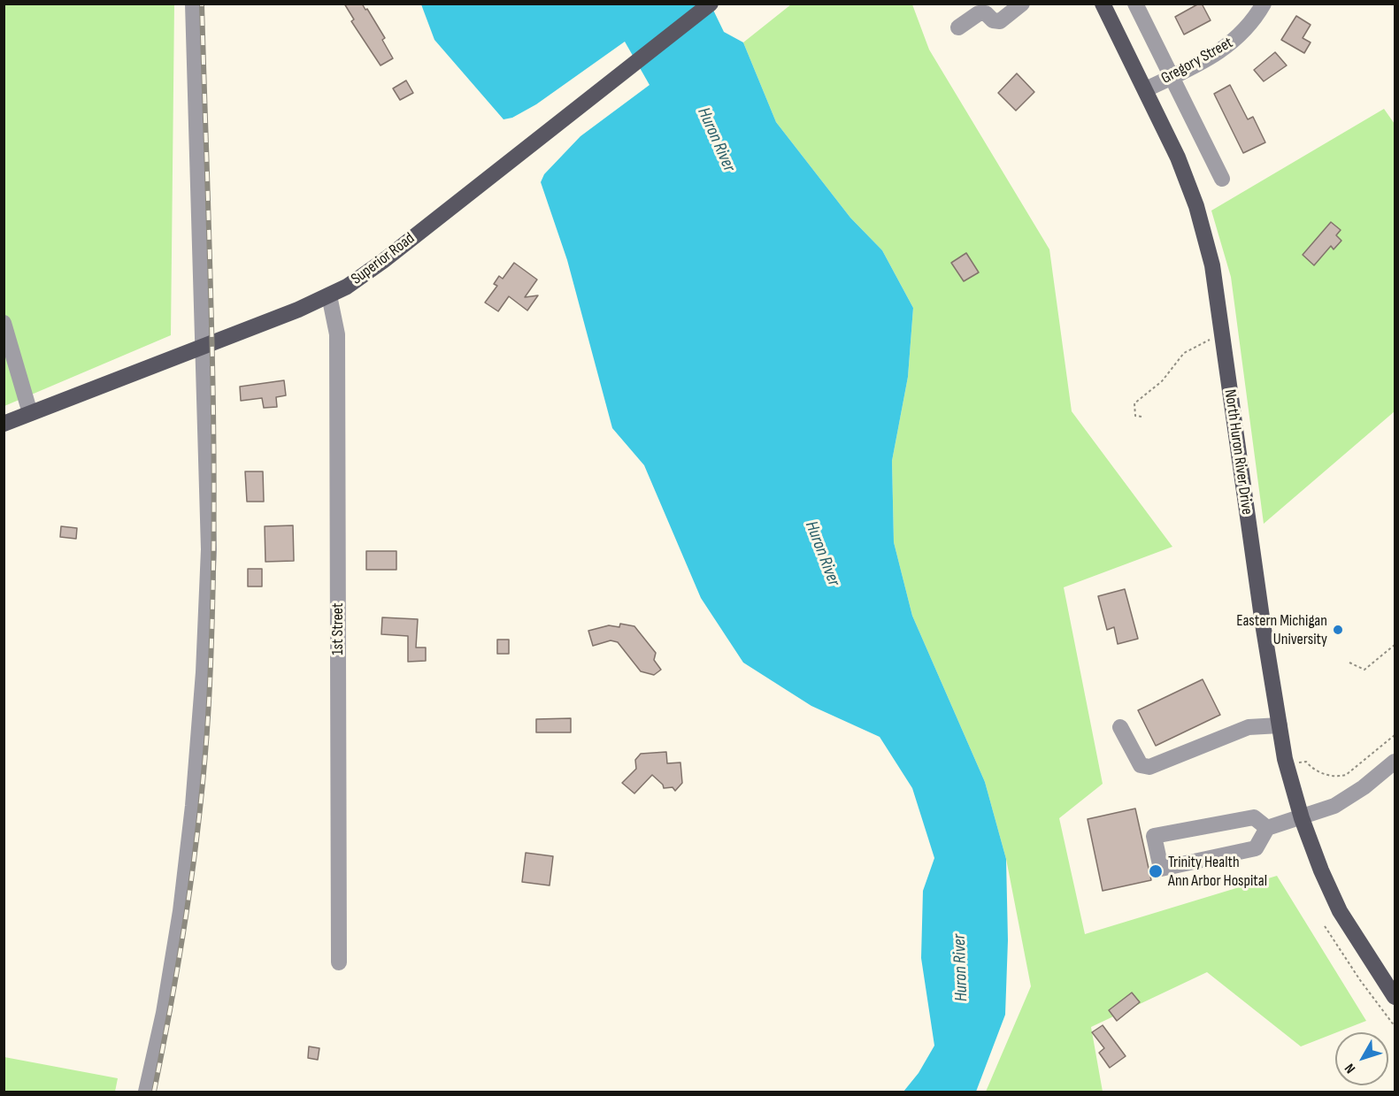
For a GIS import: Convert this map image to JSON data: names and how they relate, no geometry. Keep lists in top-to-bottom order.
{
  "streets": {
    "main road": ["Superior Road", "North Huron River Drive"],
    "street": ["Gregory Street", "1st Street"]
  },
  "crossings": [
    ["Gregory Street", "North Huron River Drive"],
    ["Superior Road", "1st Street"]
  ],
  "water": ["Huron River"],
  "places": ["Eastern Michigan University", "Trinity Health Ann Arbor Hospital"],
  "north": "bottom left"
}
